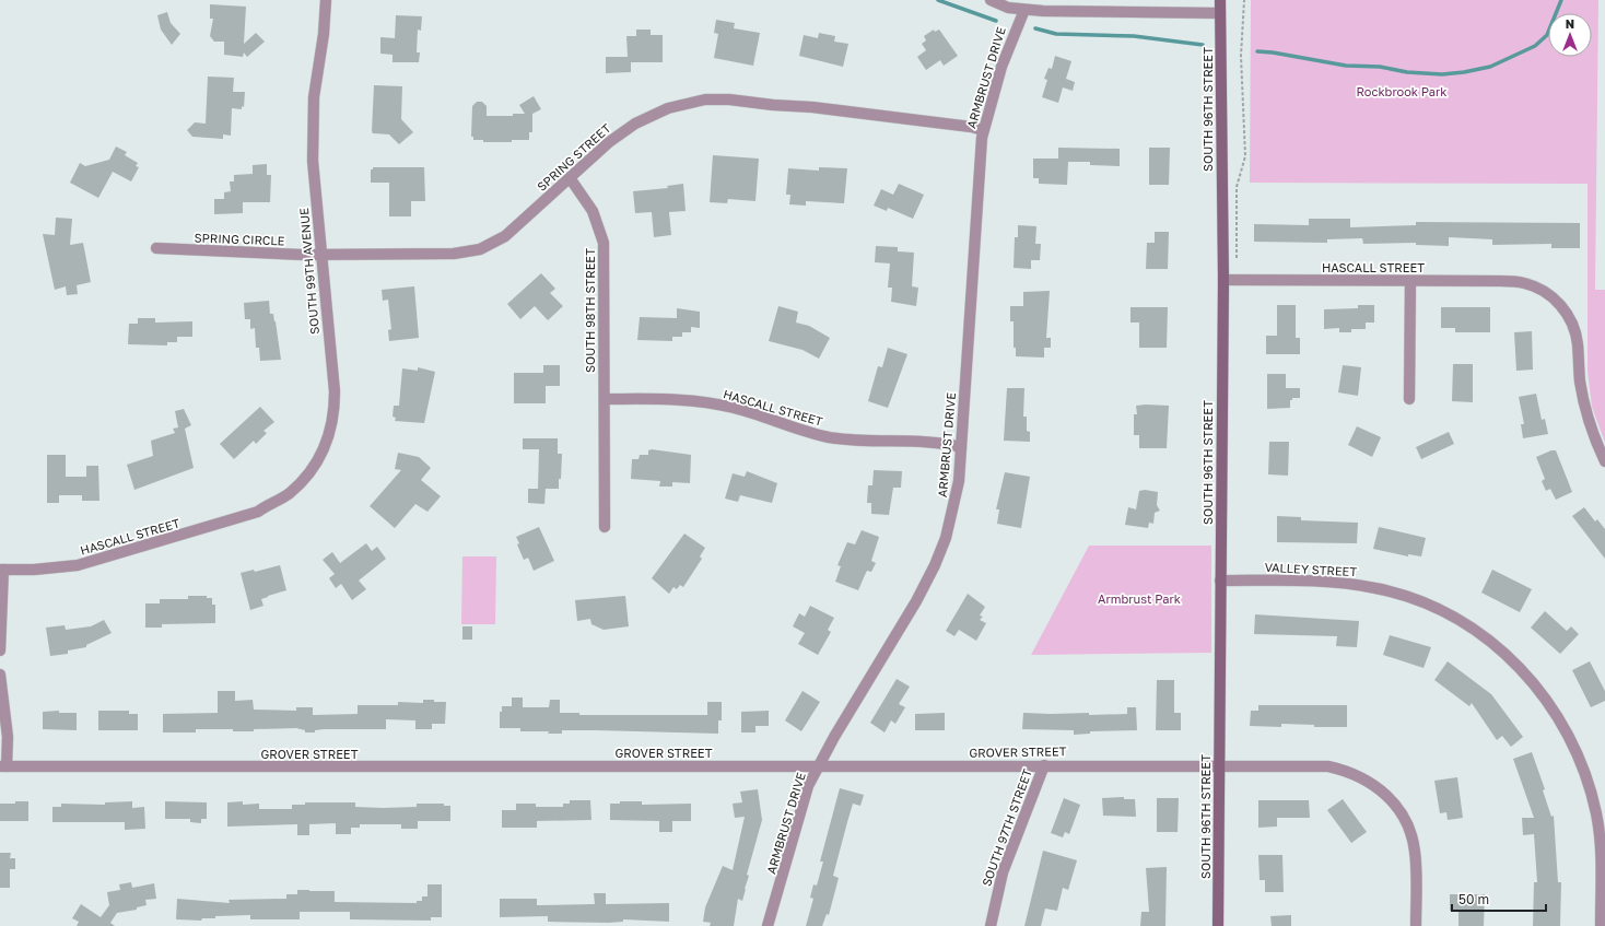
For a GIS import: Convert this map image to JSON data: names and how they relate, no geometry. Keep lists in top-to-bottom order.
{
  "streets": {
    "street": [
      "ARMBRUST DRIVE",
      "SOUTH 96TH STREET",
      "SPRING STREET",
      "SPRING CIRCLE",
      "HASCALL STREET",
      "SOUTH 99TH AVENUE",
      "SOUTH 98TH STREET",
      "VALLEY STREET",
      "GROVER STREET",
      "SOUTH 97TH STREET"
    ]
  },
  "crossings": [
    ["ARMBRUST DRIVE", "SPRING STREET"],
    ["ARMBRUST DRIVE", "HASCALL STREET"],
    ["ARMBRUST DRIVE", "GROVER STREET"],
    ["SOUTH 96TH STREET", "HASCALL STREET"],
    ["SOUTH 96TH STREET", "VALLEY STREET"],
    ["SOUTH 96TH STREET", "GROVER STREET"],
    ["SPRING STREET", "SPRING CIRCLE"],
    ["SPRING STREET", "SOUTH 99TH AVENUE"],
    ["SPRING STREET", "SOUTH 98TH STREET"],
    ["SPRING CIRCLE", "SOUTH 99TH AVENUE"],
    ["HASCALL STREET", "SOUTH 99TH AVENUE"],
    ["HASCALL STREET", "SOUTH 98TH STREET"],
    ["GROVER STREET", "SOUTH 97TH STREET"]
  ],
  "parks": ["Rockbrook Park", "Armbrust Park"],
  "scale_bar": "50 m",
  "north": "top"
}
